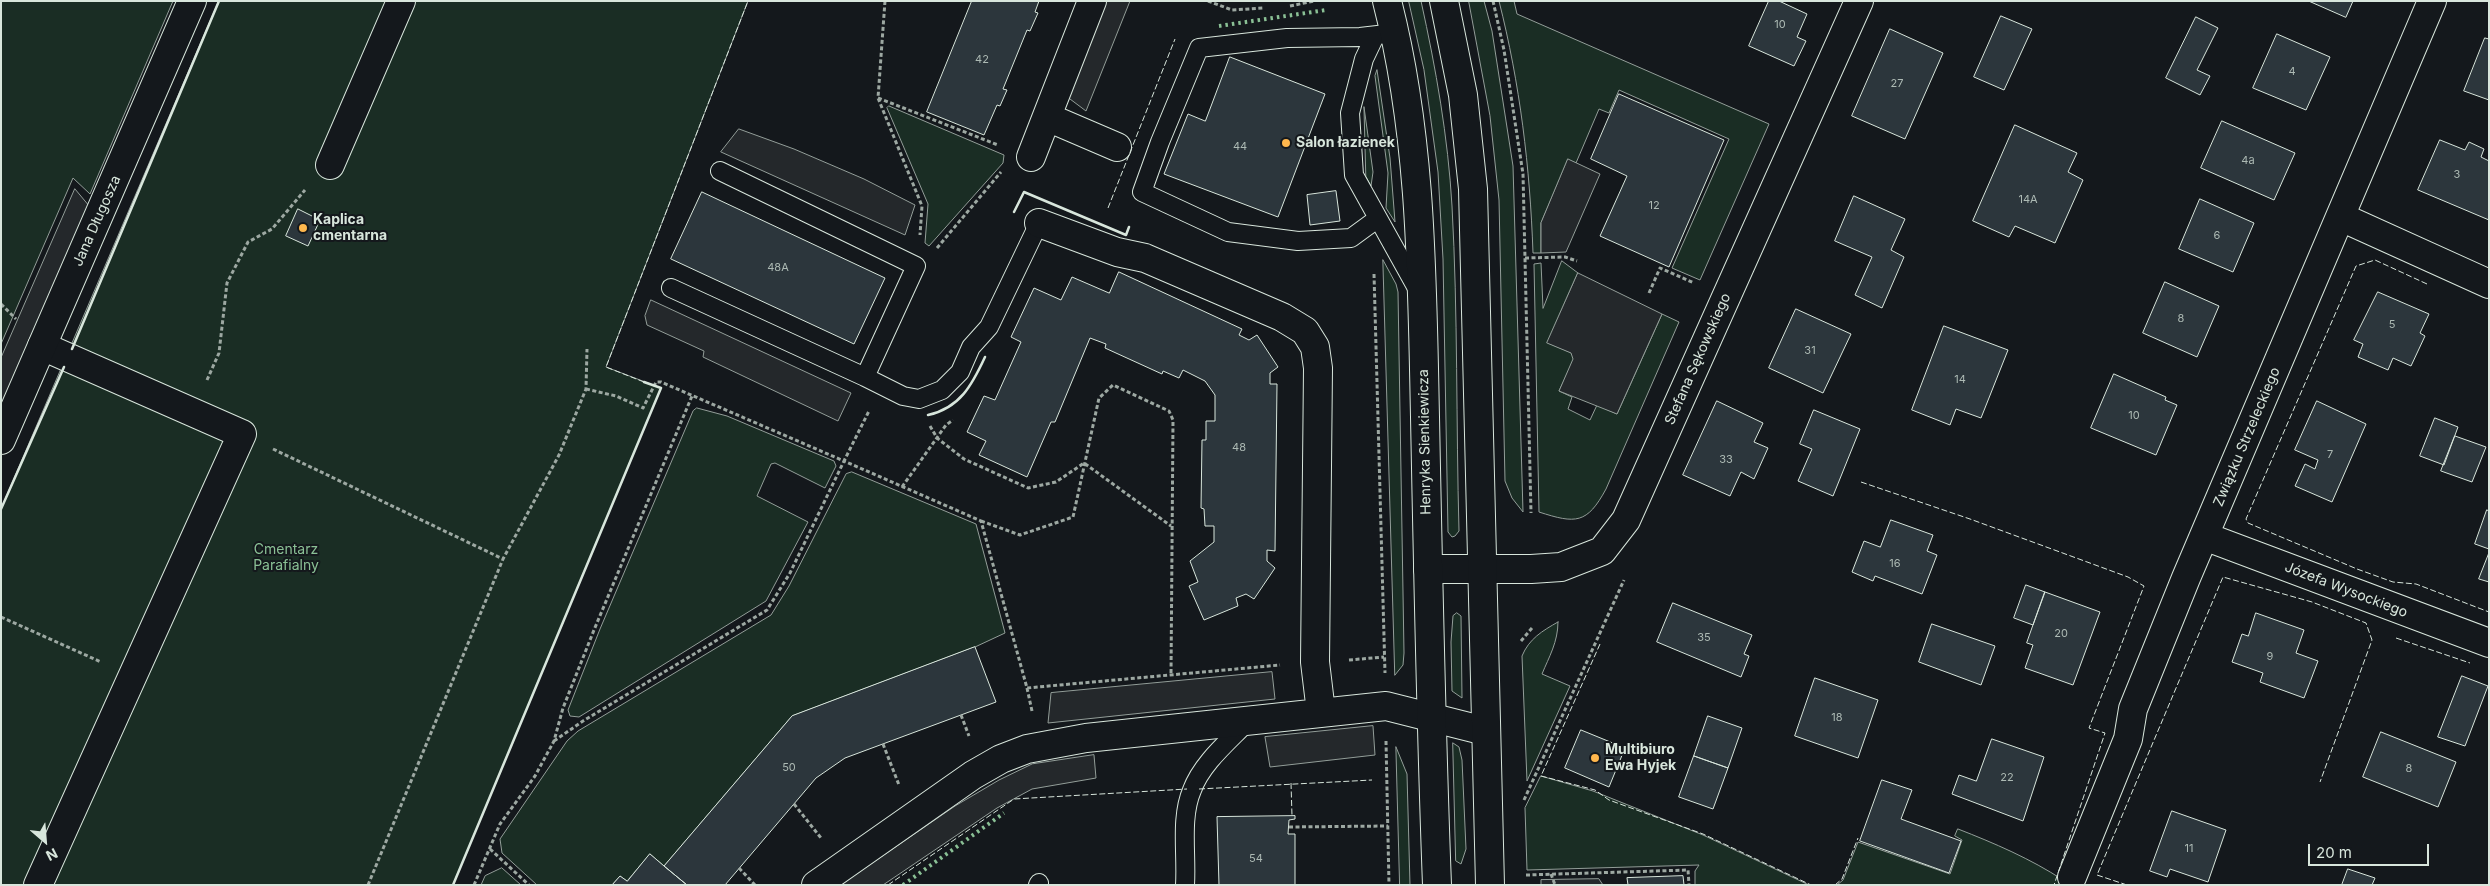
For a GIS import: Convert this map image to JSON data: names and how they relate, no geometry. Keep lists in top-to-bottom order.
{
  "streets": {
    "street": [
      "Jana Długosza",
      "Stefana Sękowskiego",
      "Związku Strzeleckiego",
      "Henryka Sienkiewicza",
      "Józefa Wysockiego"
    ]
  },
  "crossings": [
    ["Stefana Sękowskiego", "Henryka Sienkiewicza"],
    ["Związku Strzeleckiego", "Józefa Wysockiego"]
  ],
  "parks": ["Cmentarz Parafialny"],
  "places": ["Salon łazienek", "Kaplica cmentarna", "Multibiuro Ewa Hyjek"],
  "house_numbers": [
    "10",
    "42",
    "4",
    "27",
    "44",
    "4a",
    "3",
    "14A",
    "12",
    "6",
    "48A",
    "8",
    "5",
    "31",
    "14",
    "10",
    "48",
    "7",
    "33",
    "16",
    "20",
    "35",
    "9",
    "18",
    "50",
    "8",
    "22",
    "11",
    "54"
  ],
  "scale_bar": "20 m",
  "north": "bottom right"
}
